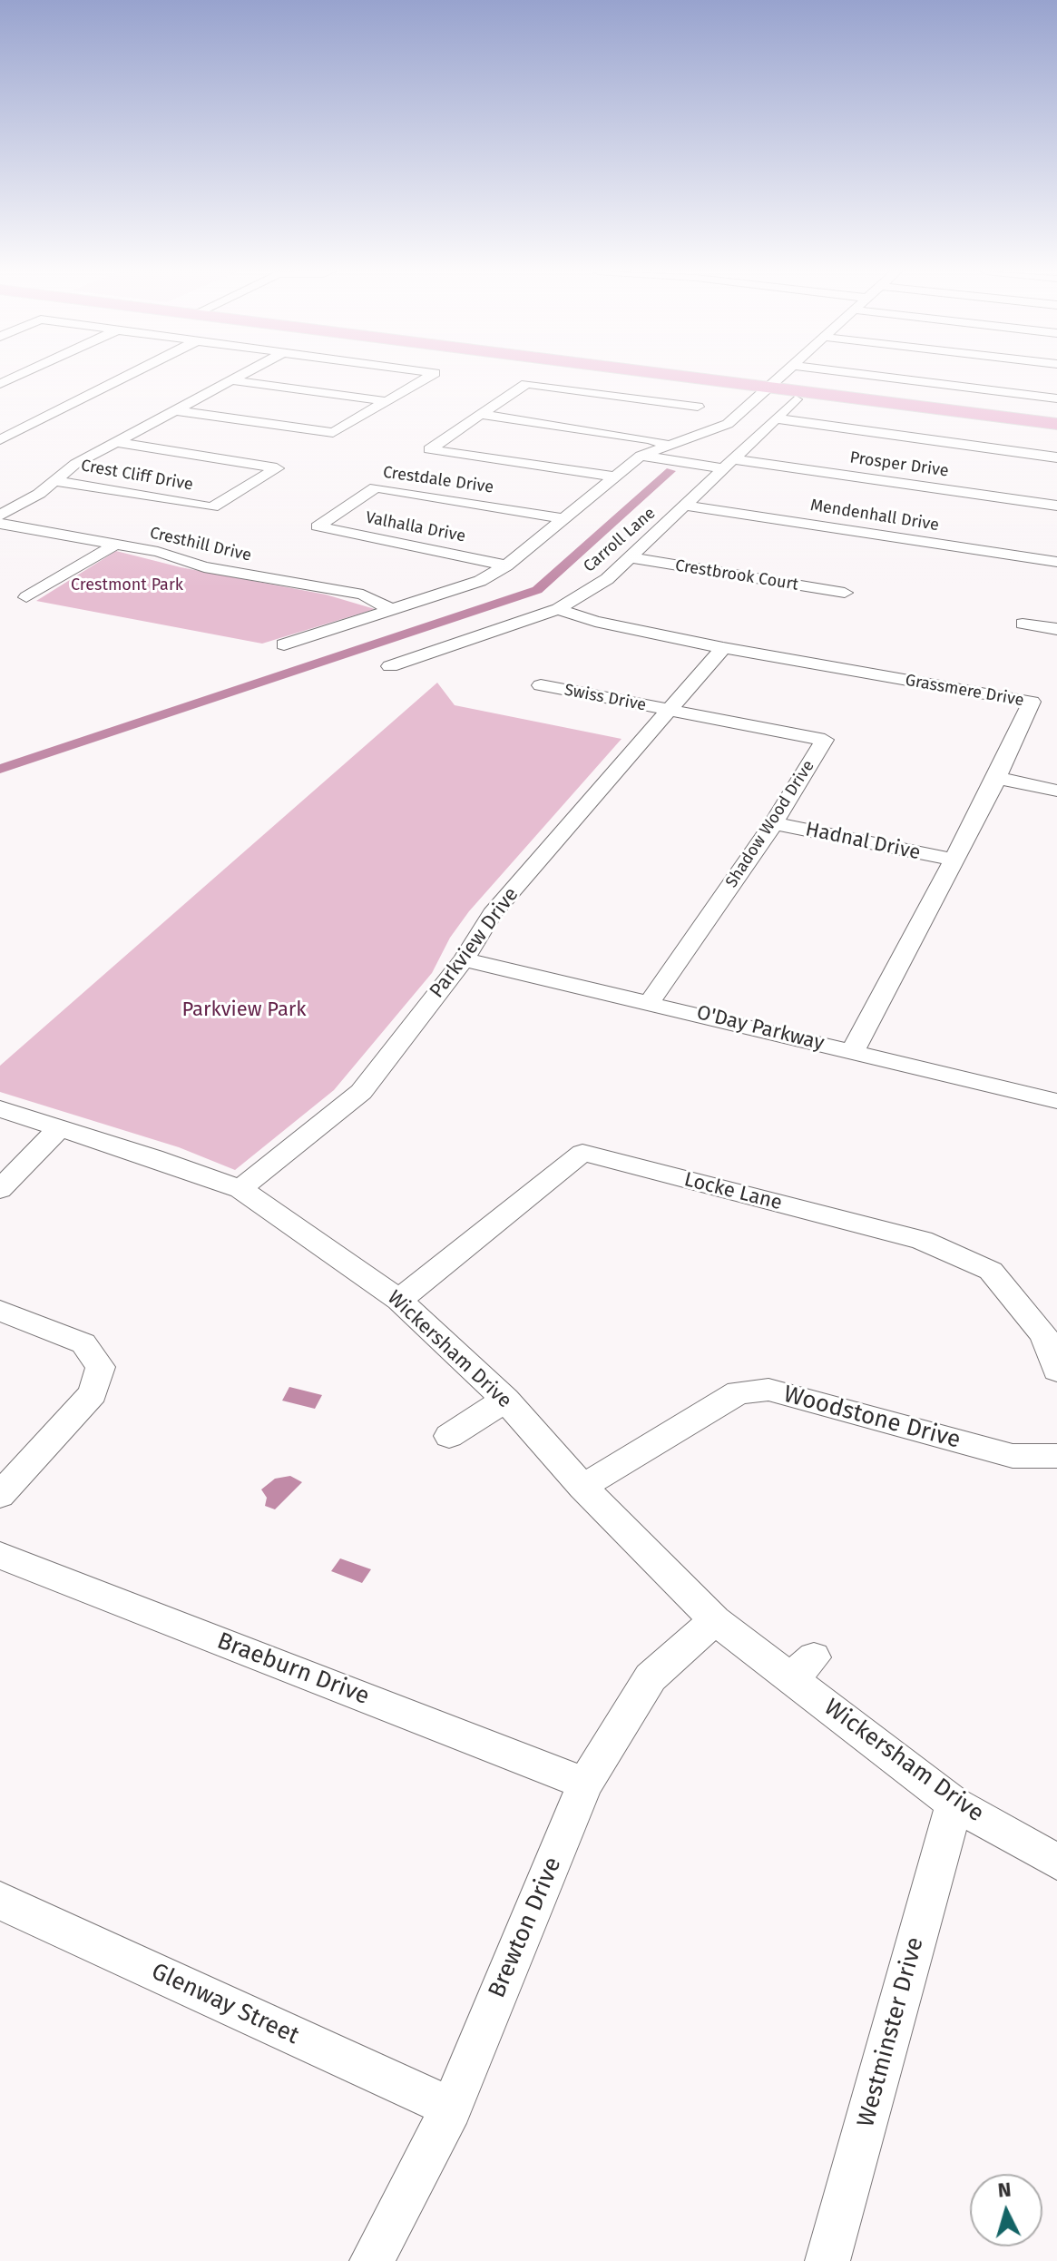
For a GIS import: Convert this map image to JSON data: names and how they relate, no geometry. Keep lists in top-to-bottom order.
{
  "streets": {
    "street": [
      "Prosper Drive",
      "Crest Cliff Drive",
      "Crestdale Drive",
      "Mendenhall Drive",
      "Valhalla Drive",
      "Carroll Lane",
      "Cresthill Drive",
      "Crestbrook Court",
      "Grassmere Drive",
      "Swiss Drive",
      "Shadow Wood Drive",
      "Hadnal Drive",
      "Parkview Drive",
      "O'Day Parkway",
      "Locke Lane",
      "Wickersham Drive",
      "Woodstone Drive",
      "Braeburn Drive",
      "Brewton Drive",
      "Glenway Street",
      "Westminster Drive"
    ]
  },
  "crossings": [
    ["Prosper Drive", "Carroll Lane"],
    ["Crestdale Drive", "Valhalla Drive"],
    ["Mendenhall Drive", "Carroll Lane"],
    ["Carroll Lane", "Crestbrook Court"],
    ["Carroll Lane", "Grassmere Drive"],
    ["Grassmere Drive", "Hadnal Drive"],
    ["Grassmere Drive", "Parkview Drive"],
    ["Grassmere Drive", "O'Day Parkway"],
    ["Swiss Drive", "Shadow Wood Drive"],
    ["Swiss Drive", "Parkview Drive"],
    ["Shadow Wood Drive", "Hadnal Drive"],
    ["Shadow Wood Drive", "Parkview Drive"],
    ["Shadow Wood Drive", "O'Day Parkway"],
    ["Parkview Drive", "O'Day Parkway"],
    ["Parkview Drive", "Wickersham Drive"],
    ["Locke Lane", "Wickersham Drive"],
    ["Wickersham Drive", "Woodstone Drive"],
    ["Wickersham Drive", "Brewton Drive"],
    ["Wickersham Drive", "Westminster Drive"],
    ["Braeburn Drive", "Brewton Drive"],
    ["Brewton Drive", "Glenway Street"]
  ],
  "parks": ["Crestmont Park", "Parkview Park"],
  "north": "top"
}
